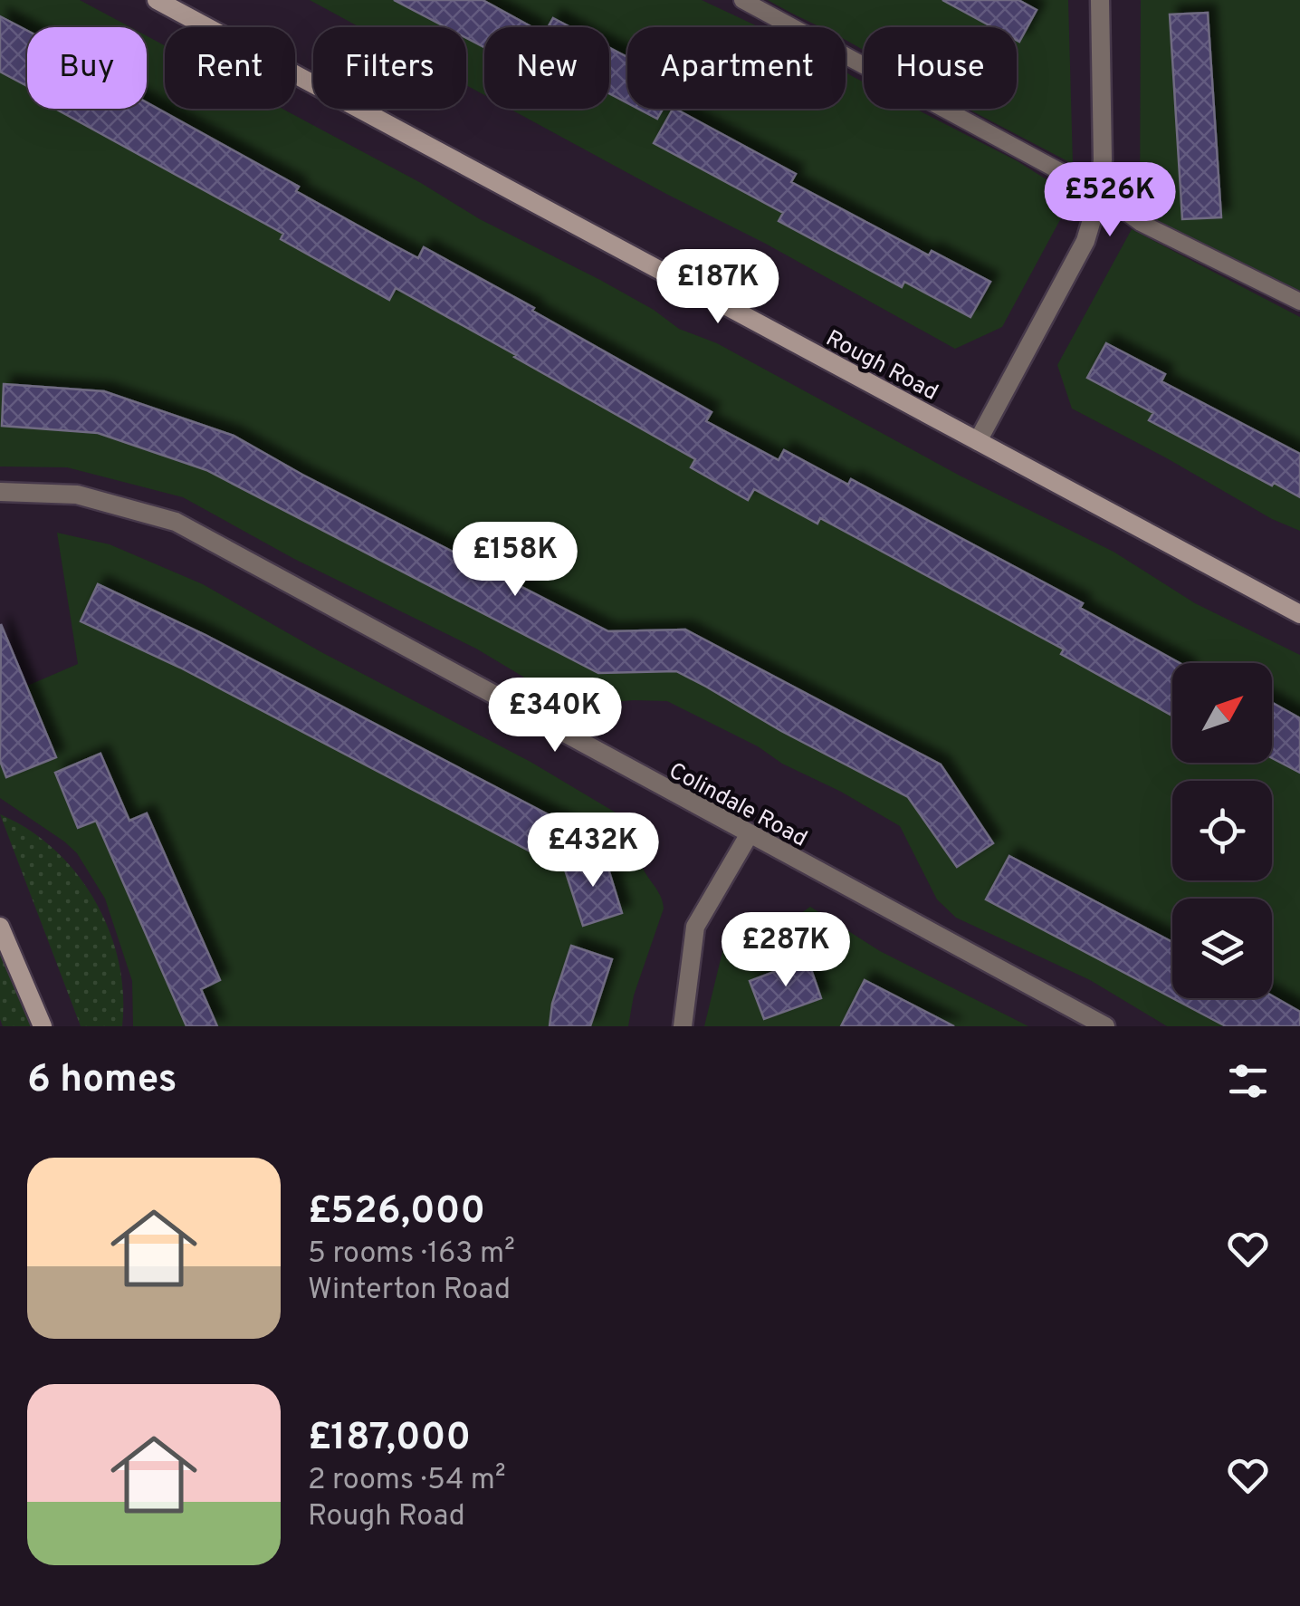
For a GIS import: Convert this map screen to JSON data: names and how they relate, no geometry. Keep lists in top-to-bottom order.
{
  "streets": {
    "street": ["Rough Road", "Colindale Road"]
  },
  "north": "top right",
  "page": {
    "chip": [
      "Buy",
      "Rent",
      "Filters",
      "New",
      "Apartment",
      "House"
    ],
    "price": [
      "£526K",
      "£187K",
      "£158K",
      "£340K",
      "£432K",
      "£287K"
    ],
    "heading": "6 homes",
    "list": [
      {
        "name": "£526,000",
        "note": "5 rooms · 163 m² · Winterton Road"
      },
      {
        "name": "£187,000",
        "note": "2 rooms · 54 m² · Rough Road"
      }
    ]
  }
}
